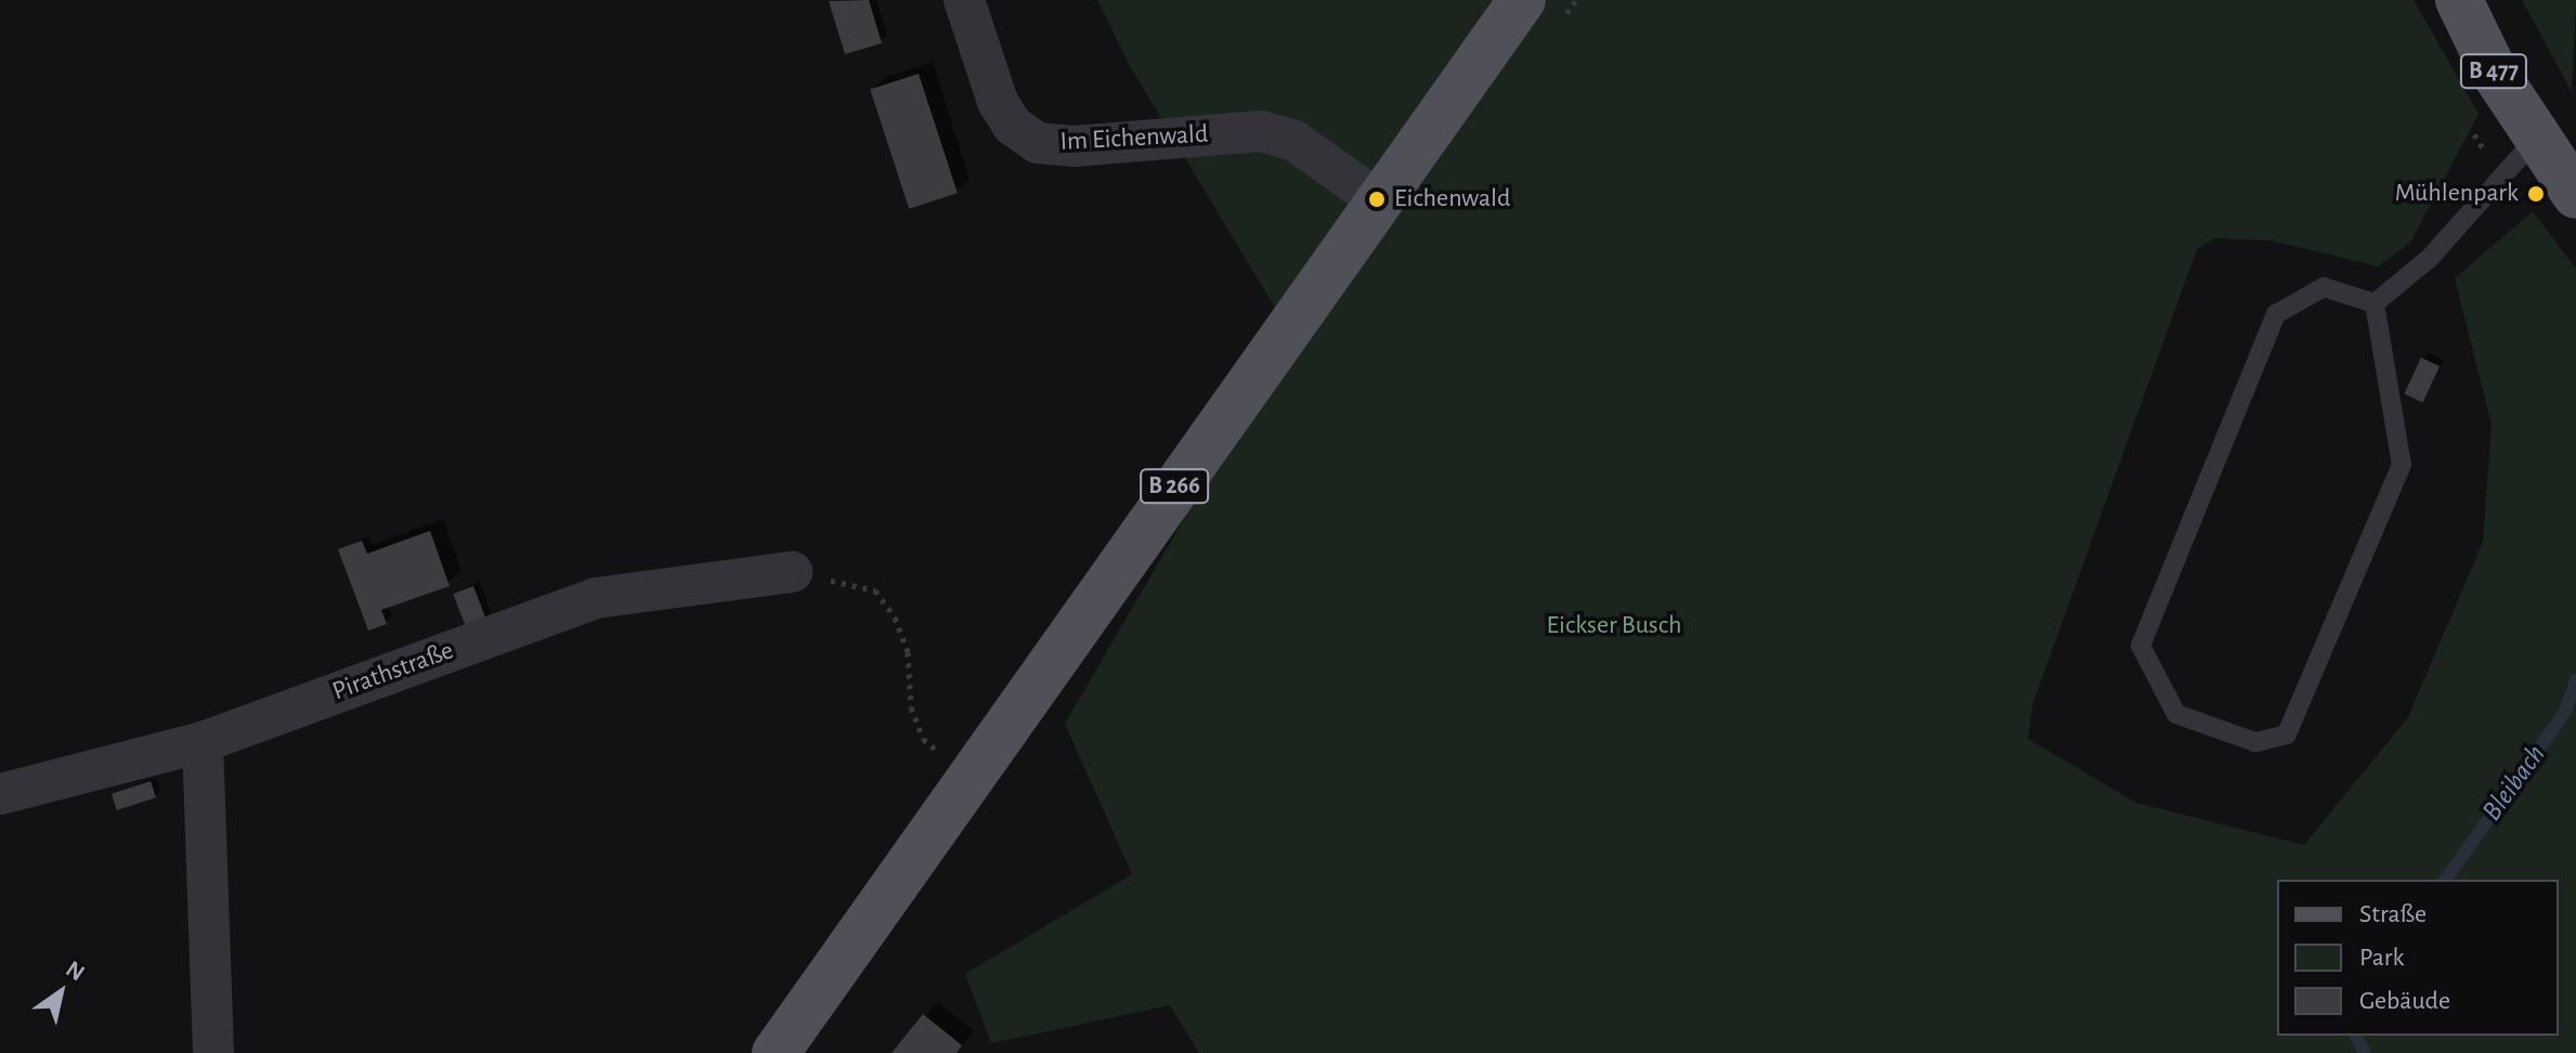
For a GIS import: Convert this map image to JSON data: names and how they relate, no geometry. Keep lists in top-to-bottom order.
{
  "streets": {
    "main road": ["B 477", "B 266"],
    "street": ["Im Eichenwald", "Pirathstraße"]
  },
  "crossings": [
    ["Im Eichenwald", "B 266"]
  ],
  "water": ["Bleibach"],
  "parks": ["Eickser Busch"],
  "places": ["Mühlenpark", "Eichenwald"],
  "legend": ["Straße", "Park", "Gebäude"],
  "north": "top right"
}
